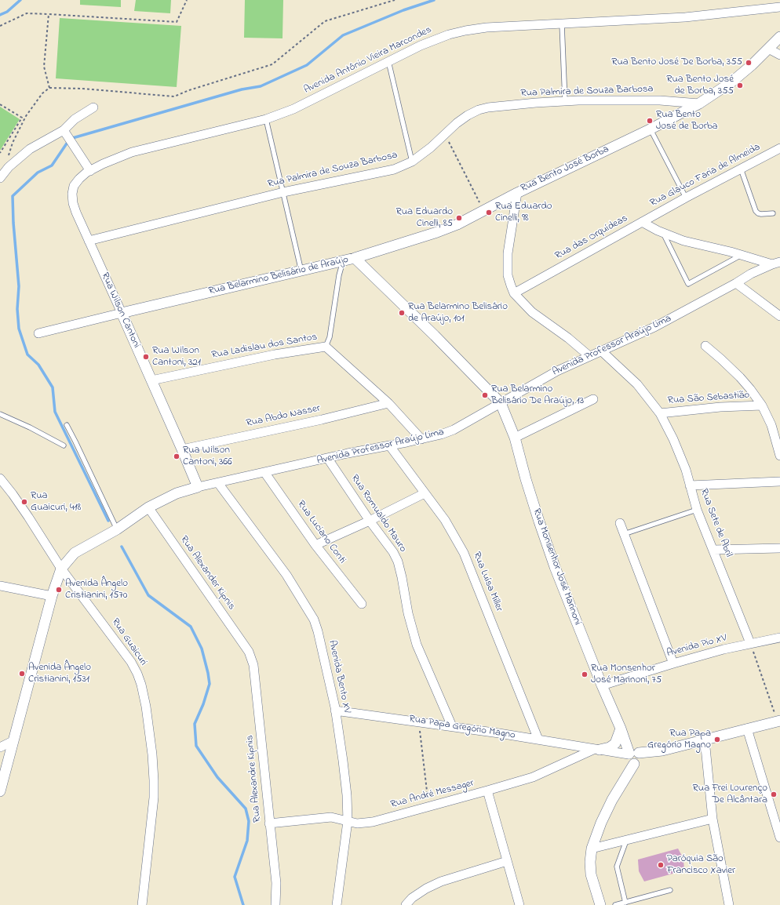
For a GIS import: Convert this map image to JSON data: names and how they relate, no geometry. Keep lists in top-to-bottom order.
{
  "streets": {
    "street": [
      "Avenida Antônio Vieira Marcondes",
      "Rua Palmira de Souza Barbosa",
      "Rua Bento José Borba",
      "Rua Glauco Faria de Almeida",
      "Rua das Orquídeas",
      "Rua Belarmino Belisário de Araújo",
      "Rua Wilson Cantoni",
      "Avenida Professor Araújo Lima",
      "Rua Ladislau dos Santos",
      "Rua São Sebastião",
      "Rua Abdo Nasser",
      "Rua Romualdo Mauro",
      "Rua Sete de Abril",
      "Rua Luciano Conti",
      "Rua Monsenhor José Marinoni",
      "Rua Alexander Kipnis",
      "Rua Luísa Miller",
      "Rua Guaicuri",
      "Avenida Pio XV",
      "Avenida Bento XV",
      "Rua Papa Gregório Magno",
      "Rua Alexandre Kipnis",
      "Rua André Messager"
    ]
  },
  "crossings": [
    ["Avenida Antônio Vieira Marcondes", "Rua Wilson Cantoni"],
    ["Rua Palmira de Souza Barbosa", "Rua Bento José Borba"],
    ["Rua Palmira de Souza Barbosa", "Rua Wilson Cantoni"],
    ["Rua Bento José Borba", "Rua das Orquídeas"],
    ["Rua Bento José Borba", "Avenida Professor Araújo Lima"],
    ["Rua Glauco Faria de Almeida", "Rua das Orquídeas"],
    ["Rua das Orquídeas", "Avenida Professor Araújo Lima"],
    ["Rua Belarmino Belisário de Araújo", "Rua Wilson Cantoni"],
    ["Rua Belarmino Belisário de Araújo", "Avenida Professor Araújo Lima"],
    ["Rua Belarmino Belisário de Araújo", "Rua Monsenhor José Marinoni"],
    ["Rua Wilson Cantoni", "Avenida Professor Araújo Lima"],
    ["Rua Wilson Cantoni", "Rua Ladislau dos Santos"],
    ["Rua Wilson Cantoni", "Rua Abdo Nasser"],
    ["Avenida Professor Araújo Lima", "Rua Ladislau dos Santos"],
    ["Avenida Professor Araújo Lima", "Rua Romualdo Mauro"],
    ["Avenida Professor Araújo Lima", "Rua Sete de Abril"],
    ["Avenida Professor Araújo Lima", "Rua Luciano Conti"],
    ["Avenida Professor Araújo Lima", "Rua Monsenhor José Marinoni"],
    ["Avenida Professor Araújo Lima", "Rua Alexander Kipnis"],
    ["Avenida Professor Araújo Lima", "Rua Luísa Miller"],
    ["Avenida Professor Araújo Lima", "Rua Guaicuri"],
    ["Avenida Professor Araújo Lima", "Avenida Bento XV"],
    ["Rua Ladislau dos Santos", "Rua Abdo Nasser"],
    ["Rua São Sebastião", "Rua Sete de Abril"],
    ["Rua Romualdo Mauro", "Rua Papa Gregório Magno"],
    ["Rua Sete de Abril", "Avenida Pio XV"],
    ["Rua Monsenhor José Marinoni", "Avenida Pio XV"],
    ["Rua Monsenhor José Marinoni", "Rua Papa Gregório Magno"],
    ["Rua Alexander Kipnis", "Rua Alexandre Kipnis"],
    ["Rua Luísa Miller", "Rua Papa Gregório Magno"],
    ["Avenida Bento XV", "Rua Papa Gregório Magno"],
    ["Avenida Bento XV", "Rua André Messager"],
    ["Rua Papa Gregório Magno", "Rua André Messager"],
    ["Rua Alexandre Kipnis", "Rua André Messager"]
  ],
  "places": [
    "Rua Bento José De Borba, 355",
    "Rua Bento José de Borba, 355",
    "Rua Bento José de Borba",
    "Rua Eduardo Cinelli, 98",
    "Rua Eduardo Cinelli, 85",
    "Rua Belarmino Belisário de Araújo, 101",
    "Rua Wilson Cantoni, 321",
    "Rua Belarmino Belisário De Araújo, 13",
    "Rua Wilson Cantoni, 366",
    "Rua Guaicuri, 418",
    "Avenida Ângelo Cristianini, 1570",
    "Avenida Ângelo Cristianini, 1531",
    "Rua Monsenhor José Marinoni, 75",
    "Rua Papa Gregório Magno",
    "Rua Frei Lourenço De Alcântara",
    "Paróquia São Francisco Xavier"
  ]
}
